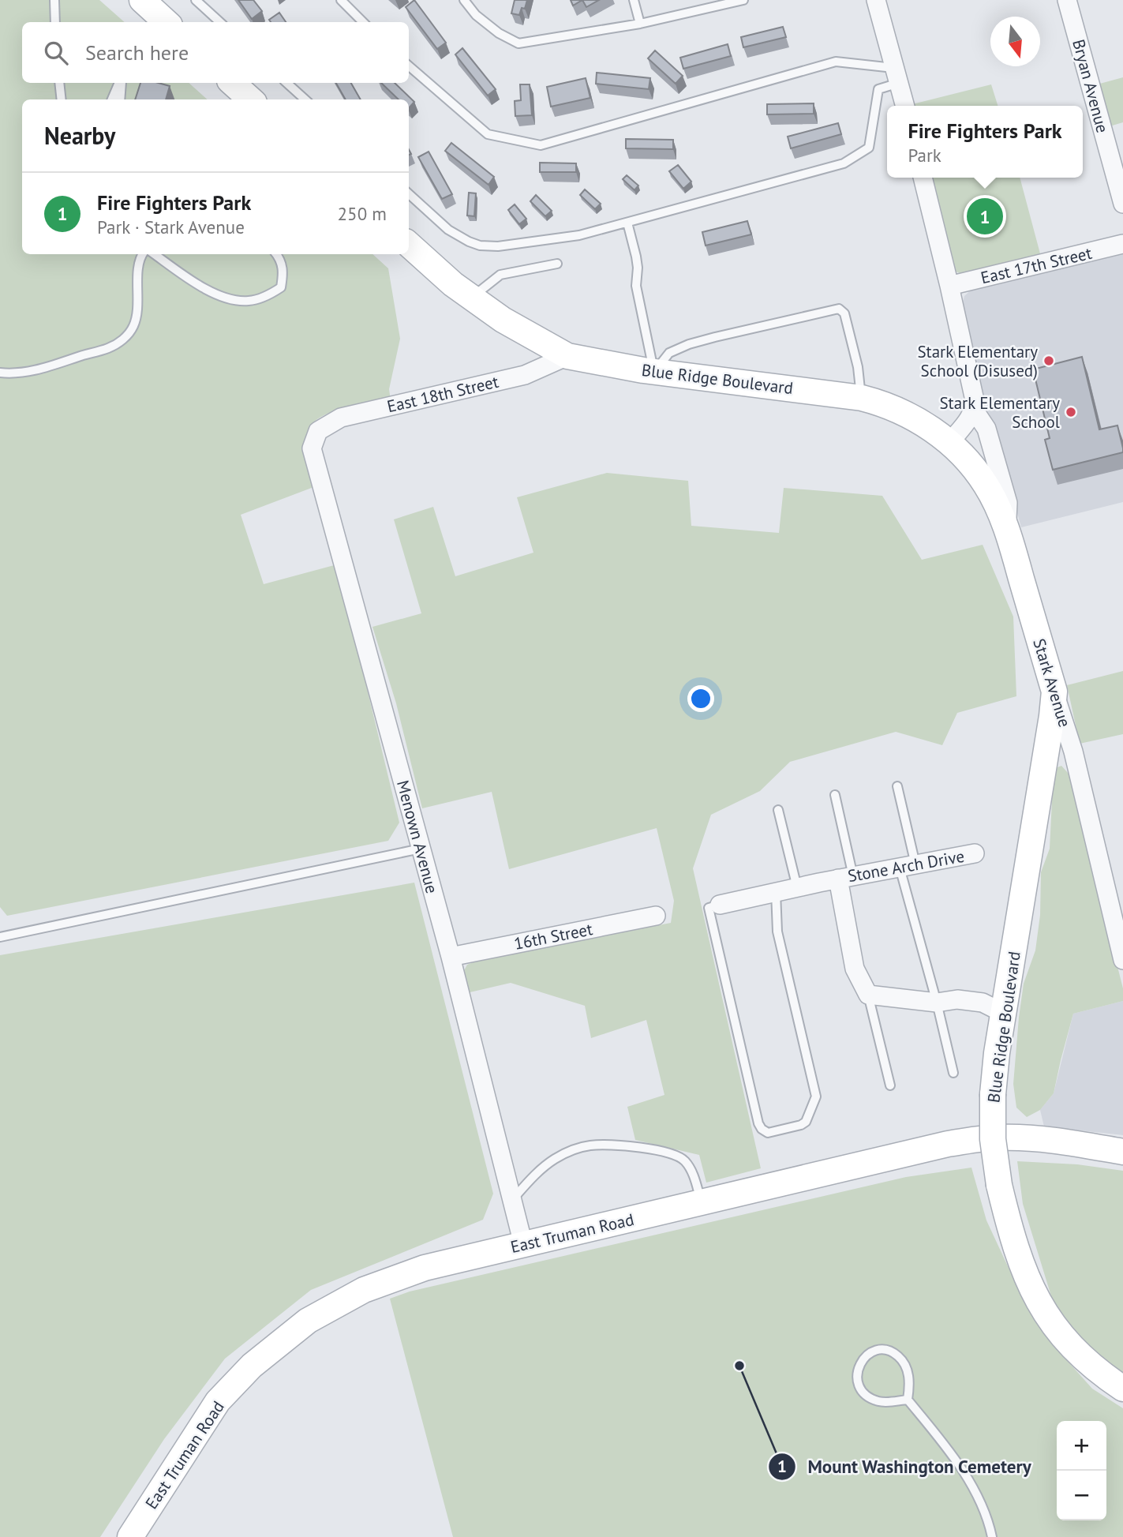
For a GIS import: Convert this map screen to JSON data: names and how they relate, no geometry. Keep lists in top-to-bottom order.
{
  "streets": {
    "main road": ["Blue Ridge Boulevard", "Stark Avenue", "East Truman Road"],
    "street": [
      "Bryan Avenue",
      "East 17th Street",
      "East 18th Street",
      "Menown Avenue",
      "Stone Arch Drive",
      "16th Street"
    ]
  },
  "crossings": [
    ["East 17th Street", "Stark Avenue"],
    ["Blue Ridge Boulevard", "East 18th Street"],
    ["Blue Ridge Boulevard", "Stark Avenue"],
    ["East 18th Street", "Menown Avenue"],
    ["Menown Avenue", "16th Street"],
    ["Menown Avenue", "East Truman Road"]
  ],
  "places": ["Stark Elementary School (Disused)", "Stark Elementary School", "Mount Washington Cemetery"],
  "north": "bottom",
  "page": {
    "search": "Search here",
    "heading": "Nearby",
    "popup": ["Fire Fighters Park", "Park"],
    "list": [
      {
        "mark": "1",
        "name": "Fire Fighters Park",
        "note": "Park · Stark Avenue",
        "value": "250 m"
      }
    ],
    "pins": "1",
    "map_buttons": ["+", "−"]
  }
}
